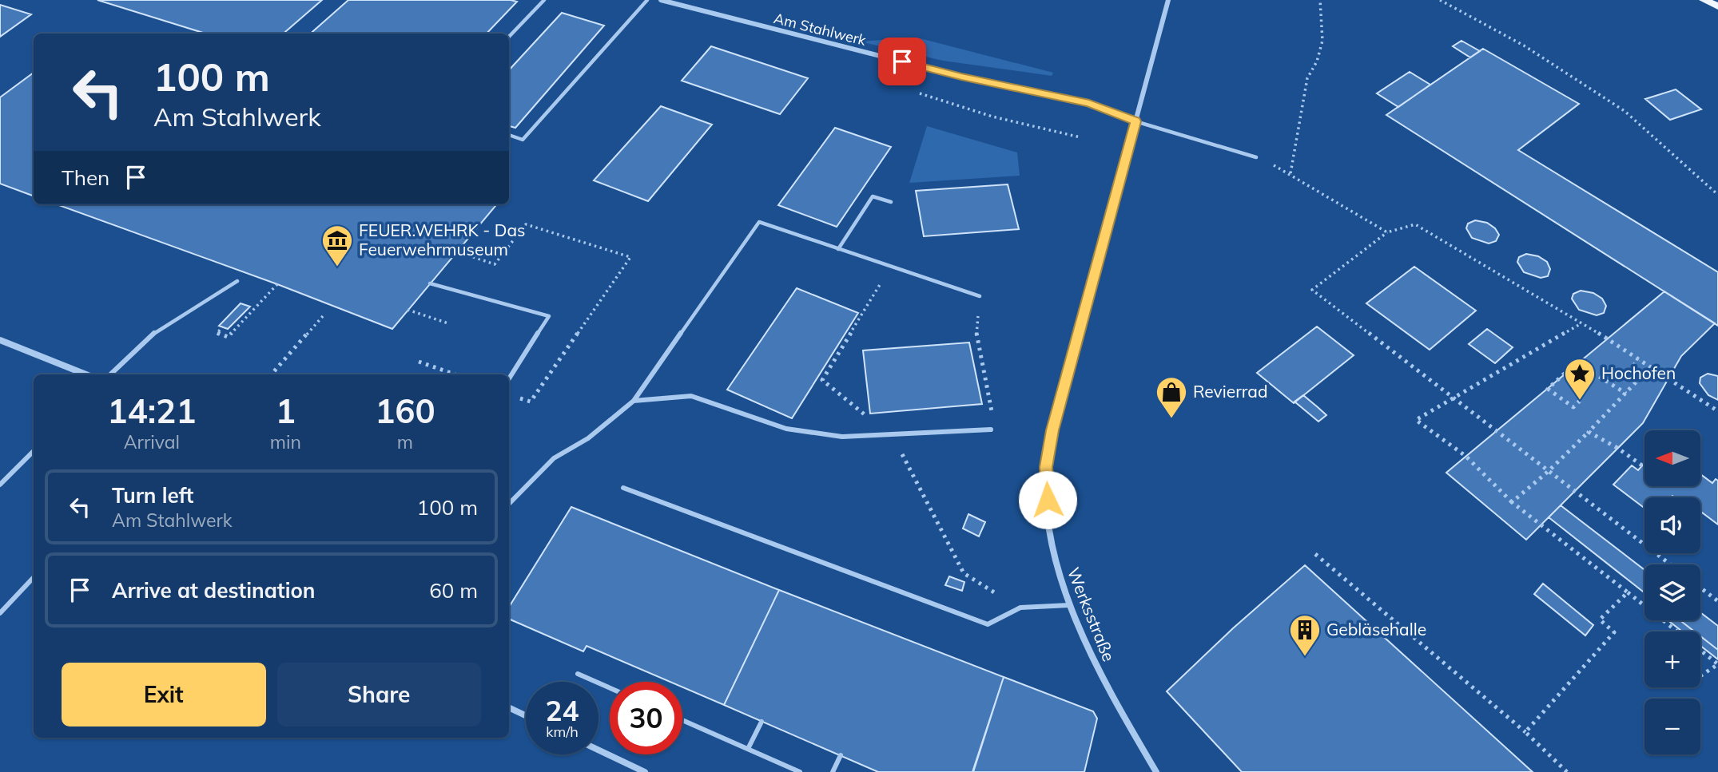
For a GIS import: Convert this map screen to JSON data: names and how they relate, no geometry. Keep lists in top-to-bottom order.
{
  "streets": {
    "street": ["Am Stahlwerk", "Werksstraße"]
  },
  "crossings": [
    ["Am Stahlwerk", "Werksstraße"]
  ],
  "places": {
    "museum": ["FEUER.WEHRK - Das Feuerwehrmuseum"],
    "place": ["Hochofen"],
    "shop": ["Revierrad"],
    "building": ["Gebläsehalle"]
  },
  "north": "left",
  "page": {
    "turn": ["100 m", "Am Stahlwerk"],
    "then": "Then",
    "eta": [
      "14:21",
      "Arrival",
      "1",
      "min",
      "160",
      "m"
    ],
    "map_buttons": ["+", "−"],
    "list": [
      {
        "name": "Turn left",
        "note": "Am Stahlwerk",
        "value": "100 m"
      },
      {
        "name": "Arrive at destination",
        "value": "60 m"
      }
    ],
    "buttons": ["Exit", "Share"],
    "speed": "24 km/h",
    "limit": "30"
  }
}
